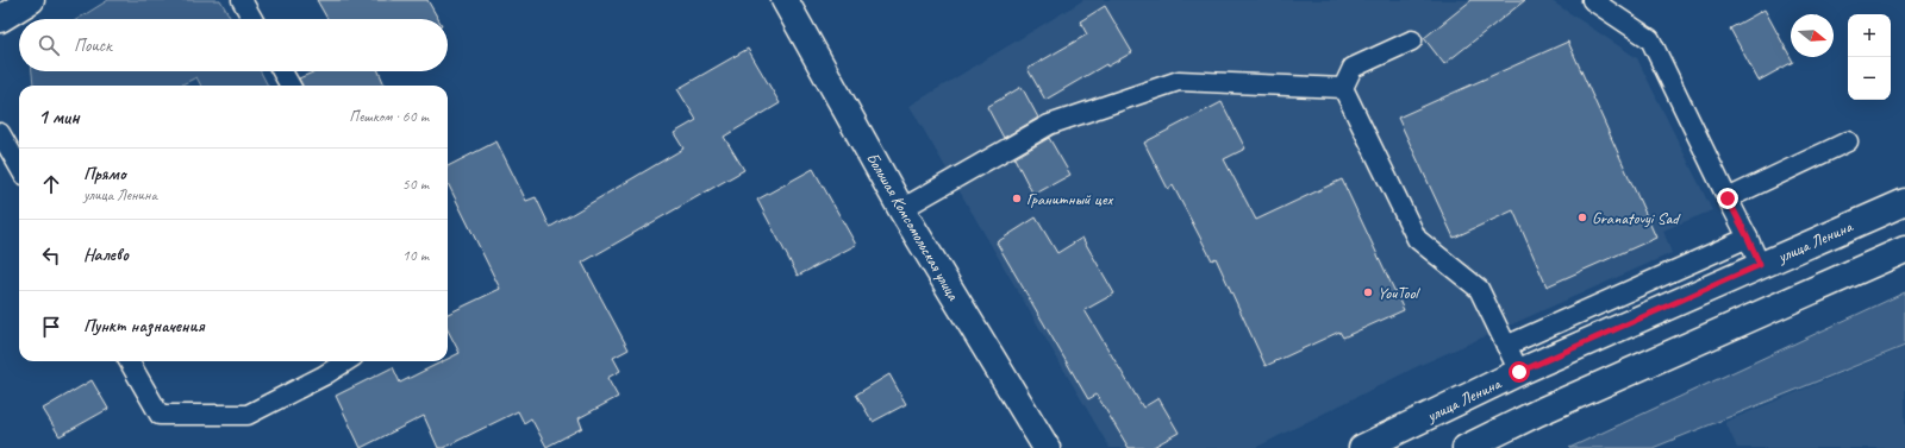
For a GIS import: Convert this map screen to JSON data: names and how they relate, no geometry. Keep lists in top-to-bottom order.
{
  "streets": {
    "main road": ["Большая Комсомольская улица", "улица Ленина"]
  },
  "places": ["Гранитный цех", "Granatovyi Sad", "YouTool"],
  "north": "right",
  "page": {
    "map_buttons": ["+", "−"],
    "search": "Поиск",
    "heading": ["1 мин", "Пешком · 60 m"],
    "list": [
      ["Прямо", "улица Ленина", "50 m"],
      ["Налево", "10 m"],
      "Пункт назначения"
    ]
  }
}
